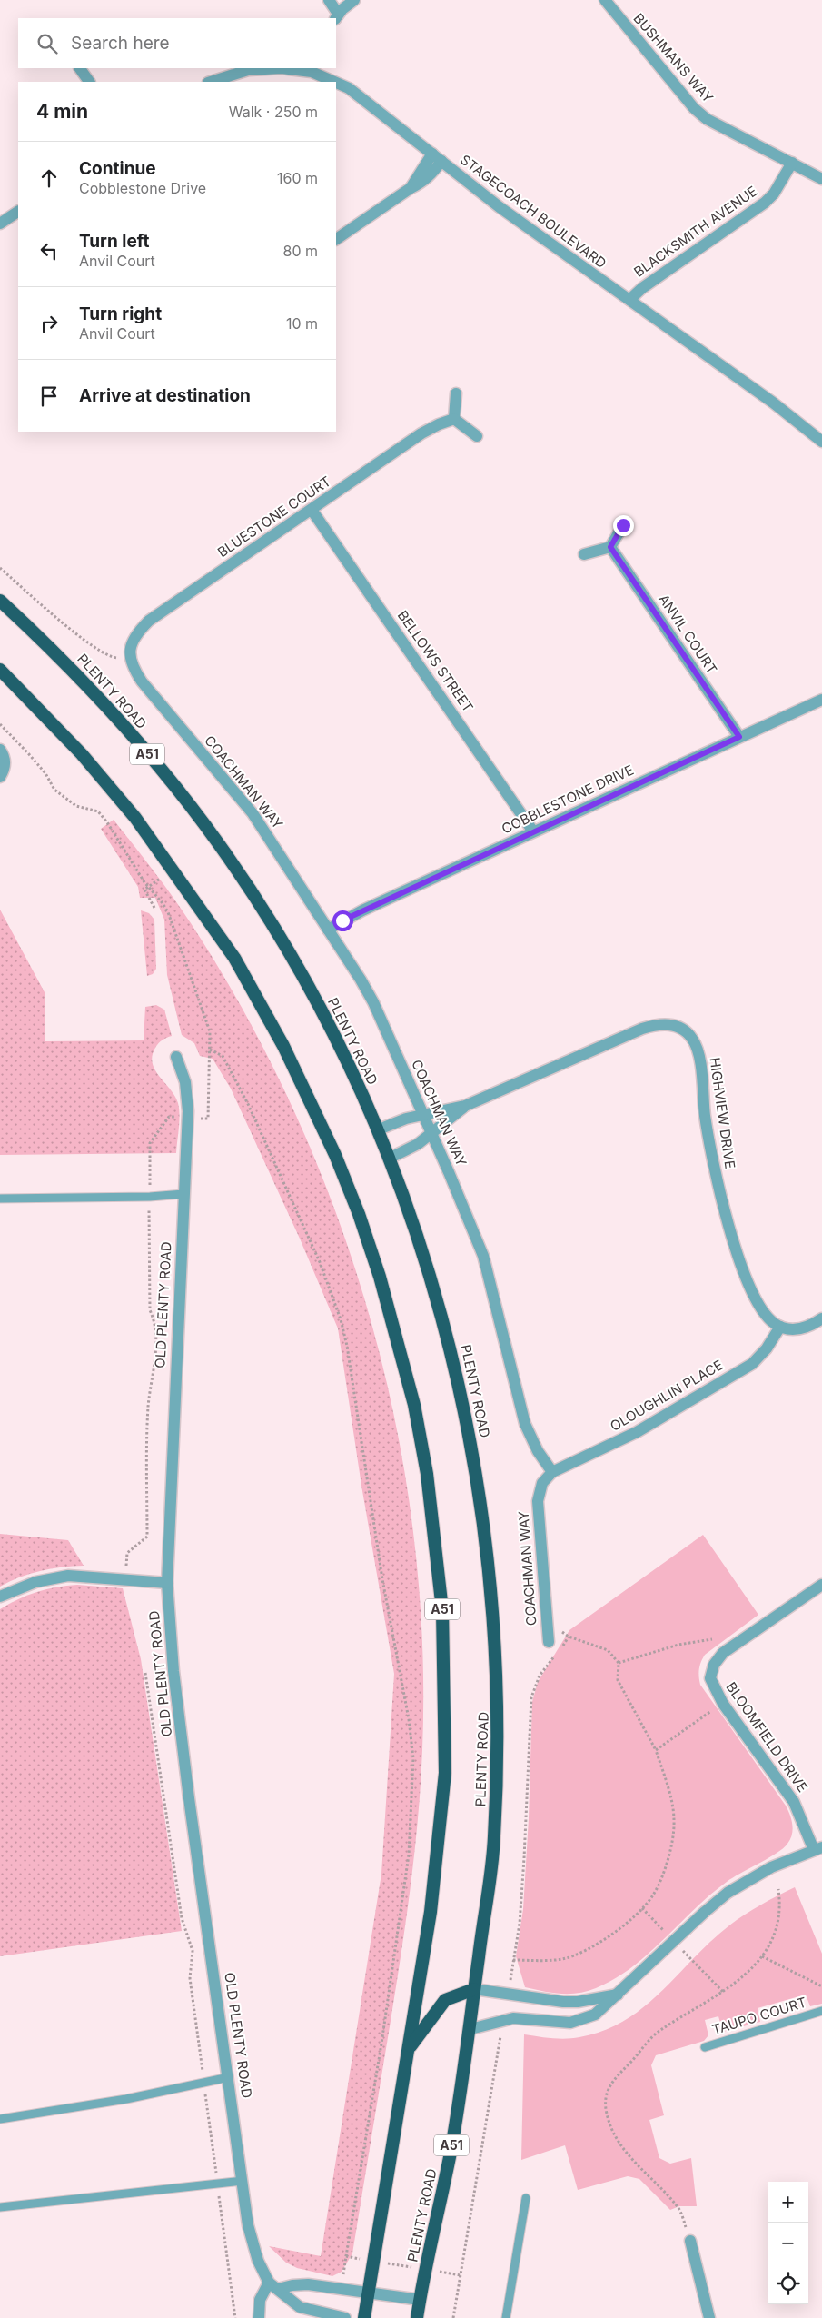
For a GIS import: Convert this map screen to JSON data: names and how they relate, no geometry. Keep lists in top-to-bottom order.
{
  "streets": {
    "highway": ["PLENTY ROAD", "A51"],
    "street": [
      "BUSHMANS WAY",
      "STAGECOACH BOULEVARD",
      "BLACKSMITH AVENUE",
      "BLUESTONE COURT",
      "ANVIL COURT",
      "BELLOWS STREET",
      "COACHMAN WAY",
      "COBBLESTONE DRIVE",
      "HIGHVIEW DRIVE",
      "OLD PLENTY ROAD",
      "OLOUGHLIN PLACE",
      "BLOOMFIELD DRIVE"
    ],
    "lane": ["TAUPO COURT"]
  },
  "crossings": [
    ["BUSHMANS WAY", "BLACKSMITH AVENUE"],
    ["STAGECOACH BOULEVARD", "BLACKSMITH AVENUE"],
    ["BLUESTONE COURT", "BELLOWS STREET"],
    ["BLUESTONE COURT", "COACHMAN WAY"],
    ["ANVIL COURT", "COBBLESTONE DRIVE"],
    ["BELLOWS STREET", "COBBLESTONE DRIVE"],
    ["PLENTY ROAD", "HIGHVIEW DRIVE"],
    ["COACHMAN WAY", "COBBLESTONE DRIVE"],
    ["COACHMAN WAY", "HIGHVIEW DRIVE"],
    ["COACHMAN WAY", "OLOUGHLIN PLACE"],
    ["HIGHVIEW DRIVE", "OLOUGHLIN PLACE"]
  ],
  "page": {
    "search": "Search here",
    "heading": ["4 min", "Walk · 250 m"],
    "list": [
      ["Continue", "Cobblestone Drive", "160 m"],
      ["Turn left", "Anvil Court", "80 m"],
      ["Turn right", "Anvil Court", "10 m"],
      "Arrive at destination"
    ],
    "map_buttons": ["+", "−"]
  }
}
